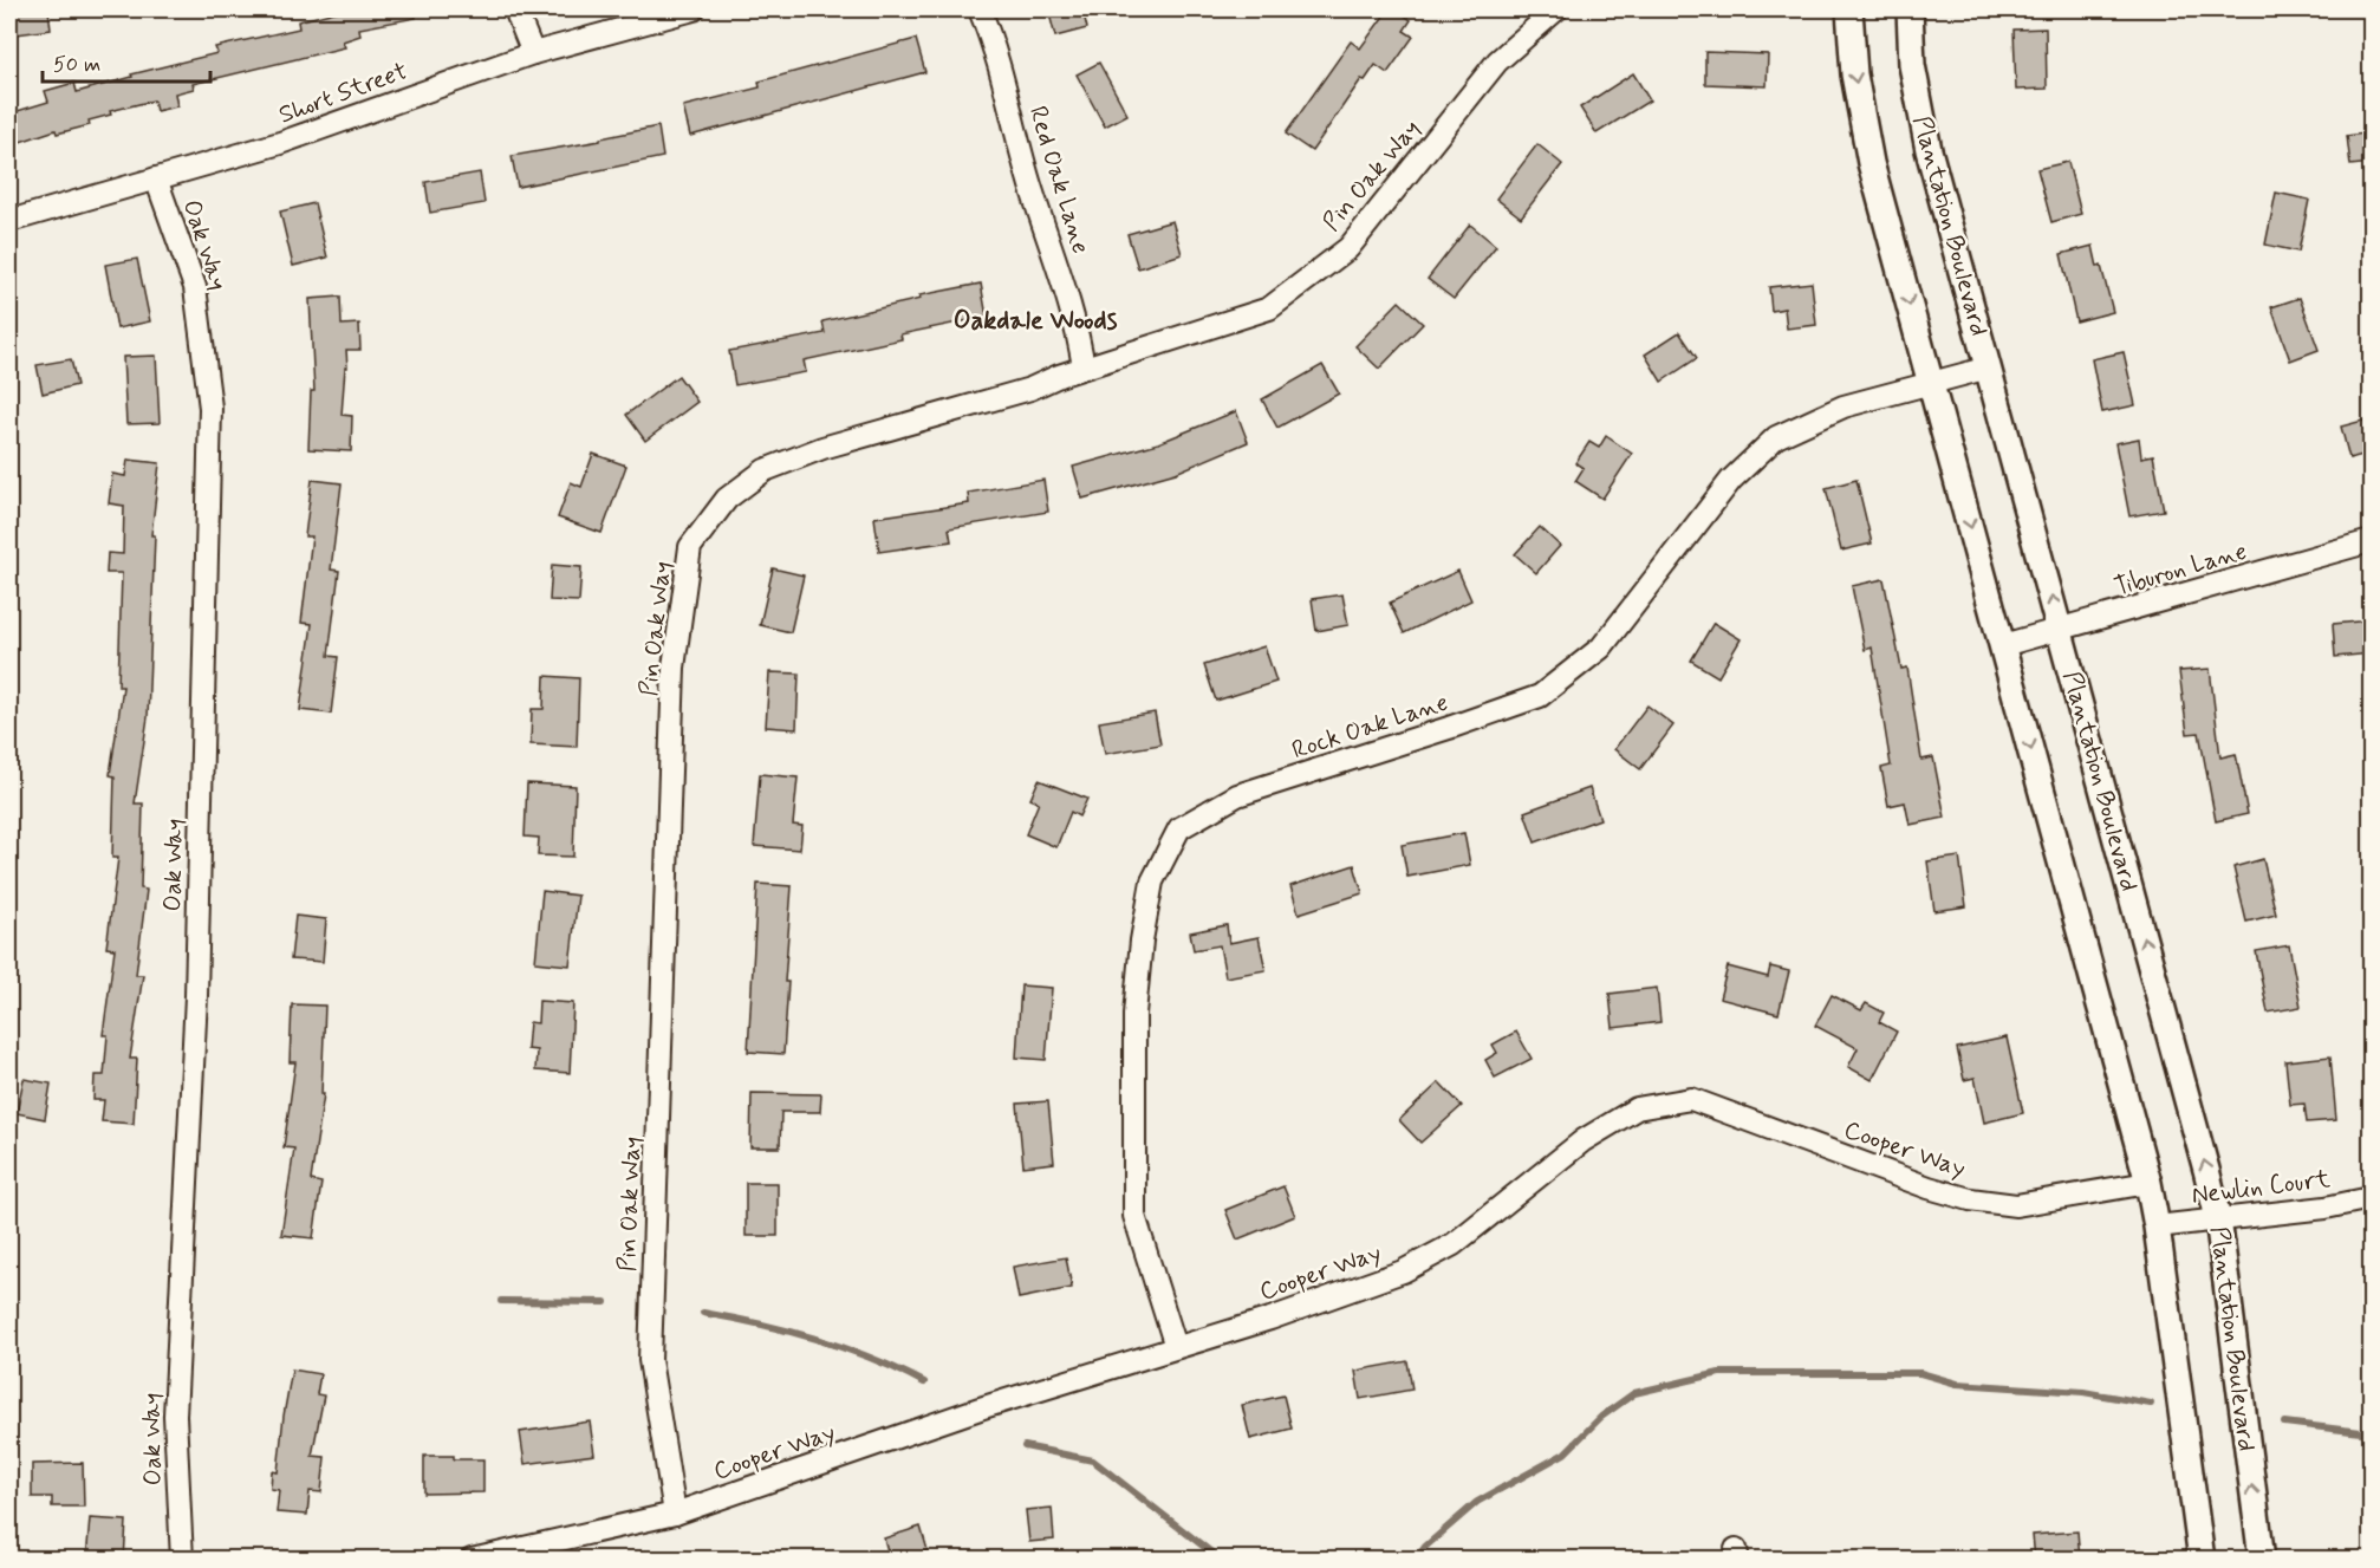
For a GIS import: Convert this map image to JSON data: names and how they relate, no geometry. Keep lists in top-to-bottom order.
{
  "streets": {
    "street": [
      "Short Street",
      "Pin Oak Way",
      "Red Oak Lane",
      "Plantation Boulevard",
      "Oak Way",
      "Tiburon Lane",
      "Rock Oak Lane",
      "Cooper Way",
      "Newlin Court"
    ]
  },
  "crossings": [
    ["Short Street", "Oak Way"],
    ["Pin Oak Way", "Red Oak Lane"],
    ["Pin Oak Way", "Cooper Way"],
    ["Plantation Boulevard", "Tiburon Lane"],
    ["Plantation Boulevard", "Rock Oak Lane"],
    ["Plantation Boulevard", "Newlin Court"],
    ["Rock Oak Lane", "Cooper Way"]
  ],
  "districts": ["Oakdale Woods"],
  "scale_bar": "50 m"
}
